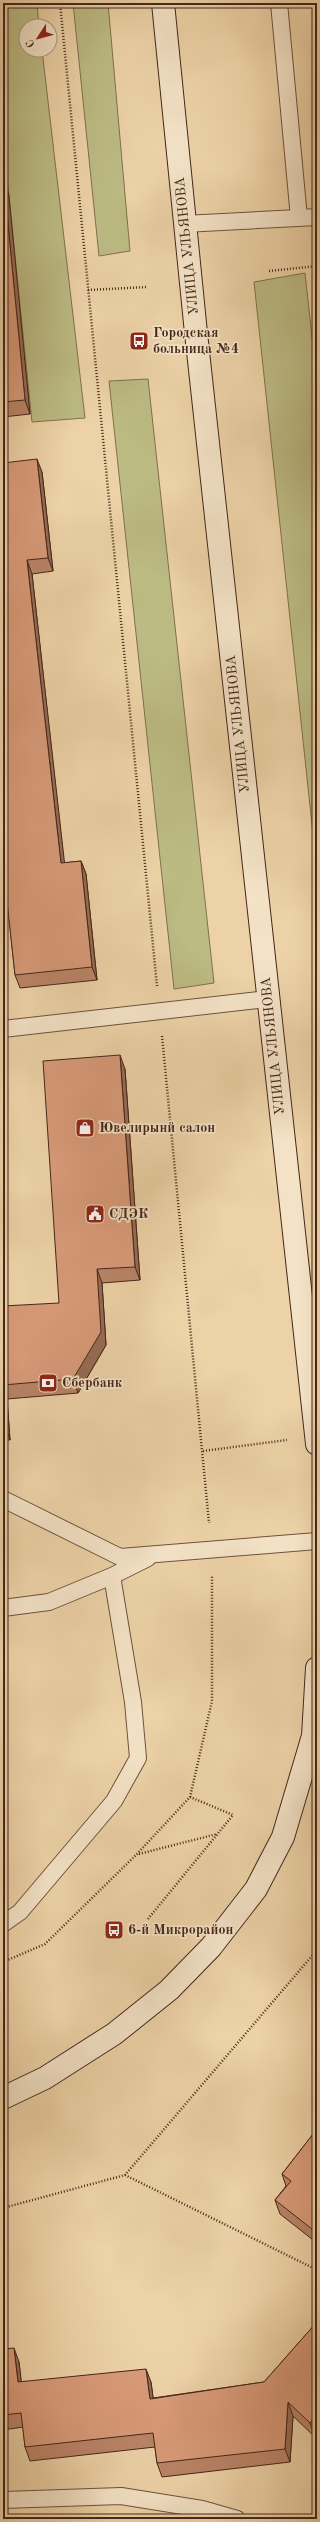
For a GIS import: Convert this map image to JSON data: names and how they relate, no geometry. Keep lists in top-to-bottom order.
{
  "streets": {
    "main road": ["УЛИЦА УЛЬЯНОВА"]
  },
  "places": {
    "bus stop": ["Городская больница №4", "6-й Микрорайон"],
    "shop": ["Ювелирынй салон"],
    "public building": ["СДЭК"],
    "bank": ["Сбербанк"]
  },
  "north": "bottom left"
}
